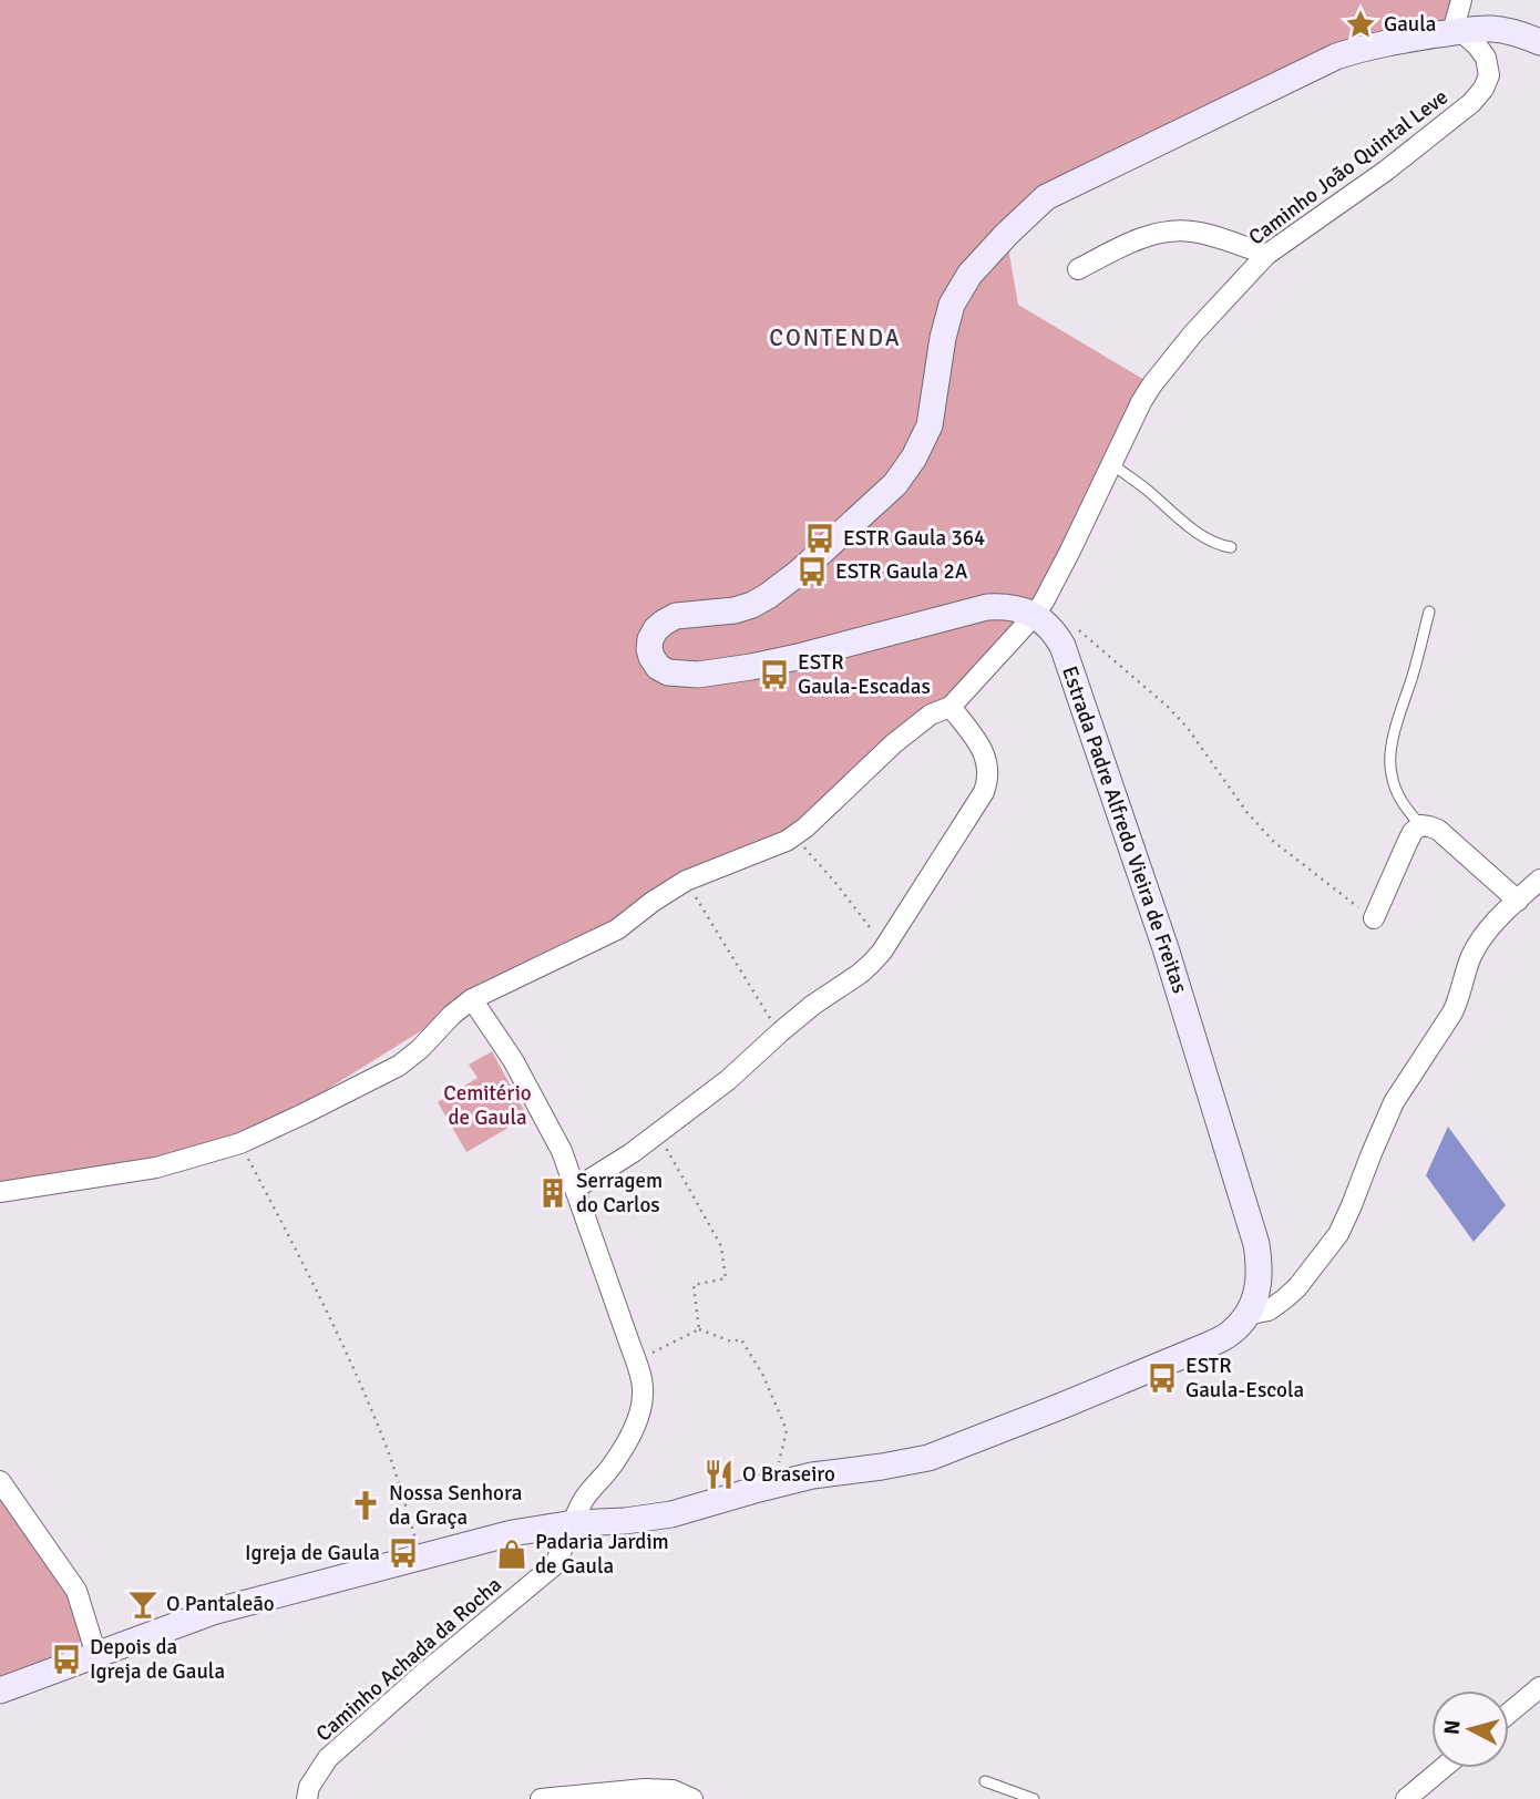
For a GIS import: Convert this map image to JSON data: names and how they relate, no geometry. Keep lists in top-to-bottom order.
{
  "streets": {
    "main road": ["Estrada Padre Alfredo Vieira de Freitas"],
    "street": ["Caminho João Quintal Leve", "Caminho Achada da Rocha"]
  },
  "crossings": [
    ["Caminho João Quintal Leve", "Estrada Padre Alfredo Vieira de Freitas"],
    ["Caminho João Quintal Leve", "Caminho Achada da Rocha"],
    ["Estrada Padre Alfredo Vieira de Freitas", "Caminho Achada da Rocha"]
  ],
  "districts": ["CONTENDA"],
  "parks": ["Cemitério de Gaula"],
  "places": {
    "place": ["Gaula"],
    "bus stop": [
      "ESTR Gaula 364",
      "ESTR Gaula 2A",
      "ESTR Gaula-Escadas",
      "ESTR Gaula-Escola",
      "Igreja de Gaula",
      "Depois da Igreja de Gaula"
    ],
    "building": ["Serragem do Carlos"],
    "restaurant": ["O Braseiro"],
    "church": ["Nossa Senhora da Graça"],
    "shop": ["Padaria Jardim de Gaula"],
    "bar": ["O Pantaleão"]
  },
  "north": "left"
}
